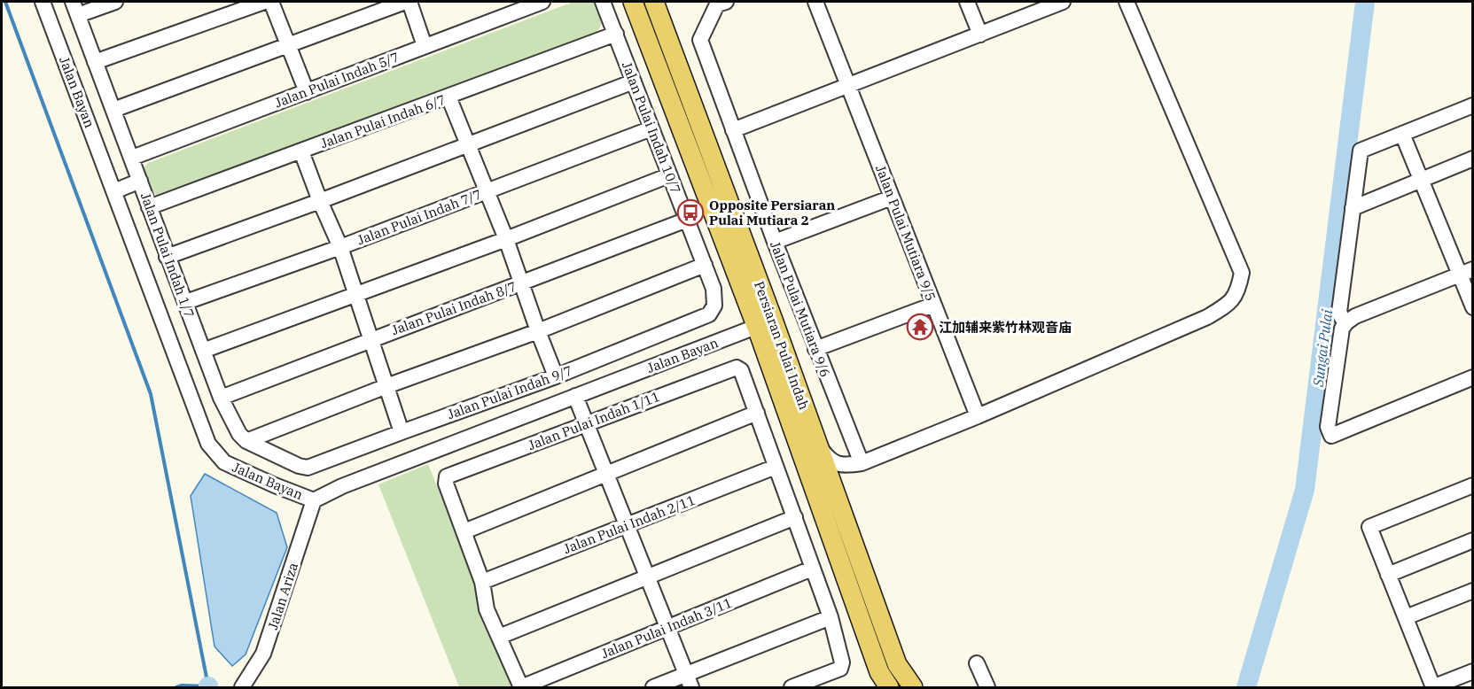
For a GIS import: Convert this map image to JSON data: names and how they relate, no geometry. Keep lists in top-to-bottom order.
{
  "streets": {
    "main road": ["Persiaran Pulai Indah"],
    "street": [
      "Jalan Pulai Indah 5/7",
      "Jalan Bayan",
      "Jalan Pulai Indah 6/7",
      "Jalan Pulai Indah 10/7",
      "Jalan Pulai Indah 7/7",
      "Jalan Pulai Mutiara 9/5",
      "Jalan Pulai Indah 1/7",
      "Jalan Pulai Indah 8/7",
      "Jalan Pulai Mutiara 9/6",
      "Jalan Pulai Indah 9/7",
      "Jalan Pulai Indah 1/11",
      "Jalan Pulai Indah 2/11",
      "Jalan Ariza",
      "Jalan Pulai Indah 3/11"
    ]
  },
  "crossings": [
    ["Jalan Pulai Indah 5/7", "Jalan Pulai Indah 1/7"],
    ["Jalan Bayan", "Persiaran Pulai Indah"],
    ["Jalan Bayan", "Jalan Ariza"],
    ["Jalan Pulai Indah 6/7", "Jalan Pulai Indah 10/7"],
    ["Jalan Pulai Indah 6/7", "Jalan Pulai Indah 1/7"],
    ["Jalan Pulai Indah 10/7", "Jalan Pulai Indah 7/7"],
    ["Jalan Pulai Indah 10/7", "Jalan Pulai Indah 8/7"],
    ["Jalan Pulai Indah 10/7", "Jalan Pulai Indah 9/7"],
    ["Jalan Pulai Indah 7/7", "Jalan Pulai Indah 1/7"],
    ["Jalan Pulai Indah 1/7", "Jalan Pulai Indah 8/7"],
    ["Jalan Pulai Indah 1/7", "Jalan Pulai Indah 9/7"]
  ],
  "water": ["Sungai Pulai"],
  "places": {
    "bus stop": ["Opposite Persiaran Pulai Mutiara 2"],
    "temple": ["江加辅来紫竹林观音庙"]
  }
}
